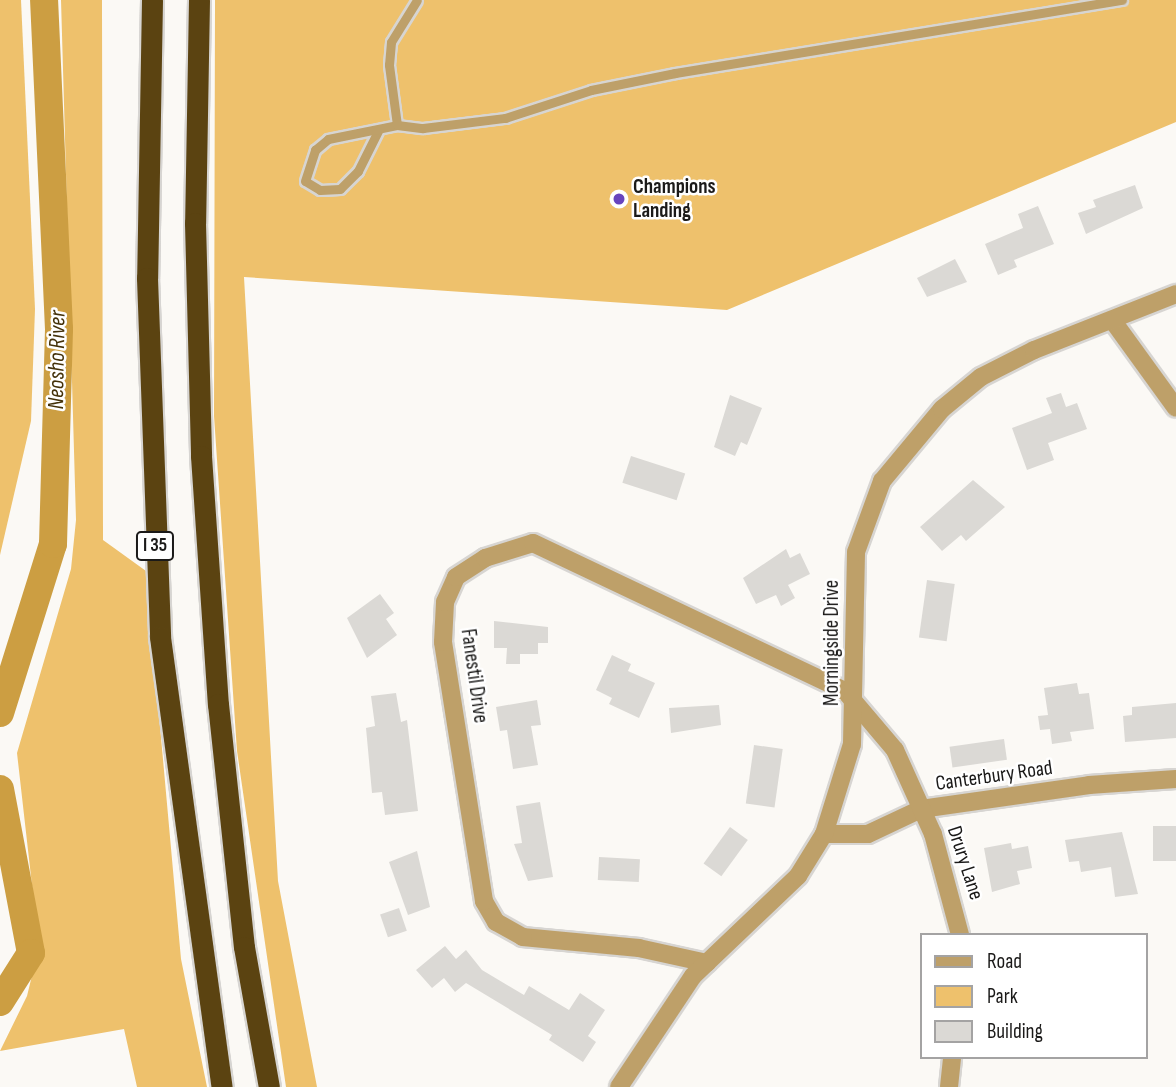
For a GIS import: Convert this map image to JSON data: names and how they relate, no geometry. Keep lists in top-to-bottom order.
{
  "streets": {
    "highway": ["I 35"],
    "street": [
      "Morningside Drive",
      "Fanestil Drive",
      "Canterbury Road",
      "Drury Lane"
    ]
  },
  "crossings": [
    ["Morningside Drive", "Fanestil Drive"],
    ["Morningside Drive", "Canterbury Road"],
    ["Morningside Drive", "Drury Lane"],
    ["Fanestil Drive", "Drury Lane"],
    ["Canterbury Road", "Drury Lane"]
  ],
  "water": ["Neosho River"],
  "places": ["Champions Landing"],
  "legend": ["Road", "Park", "Building"]
}
